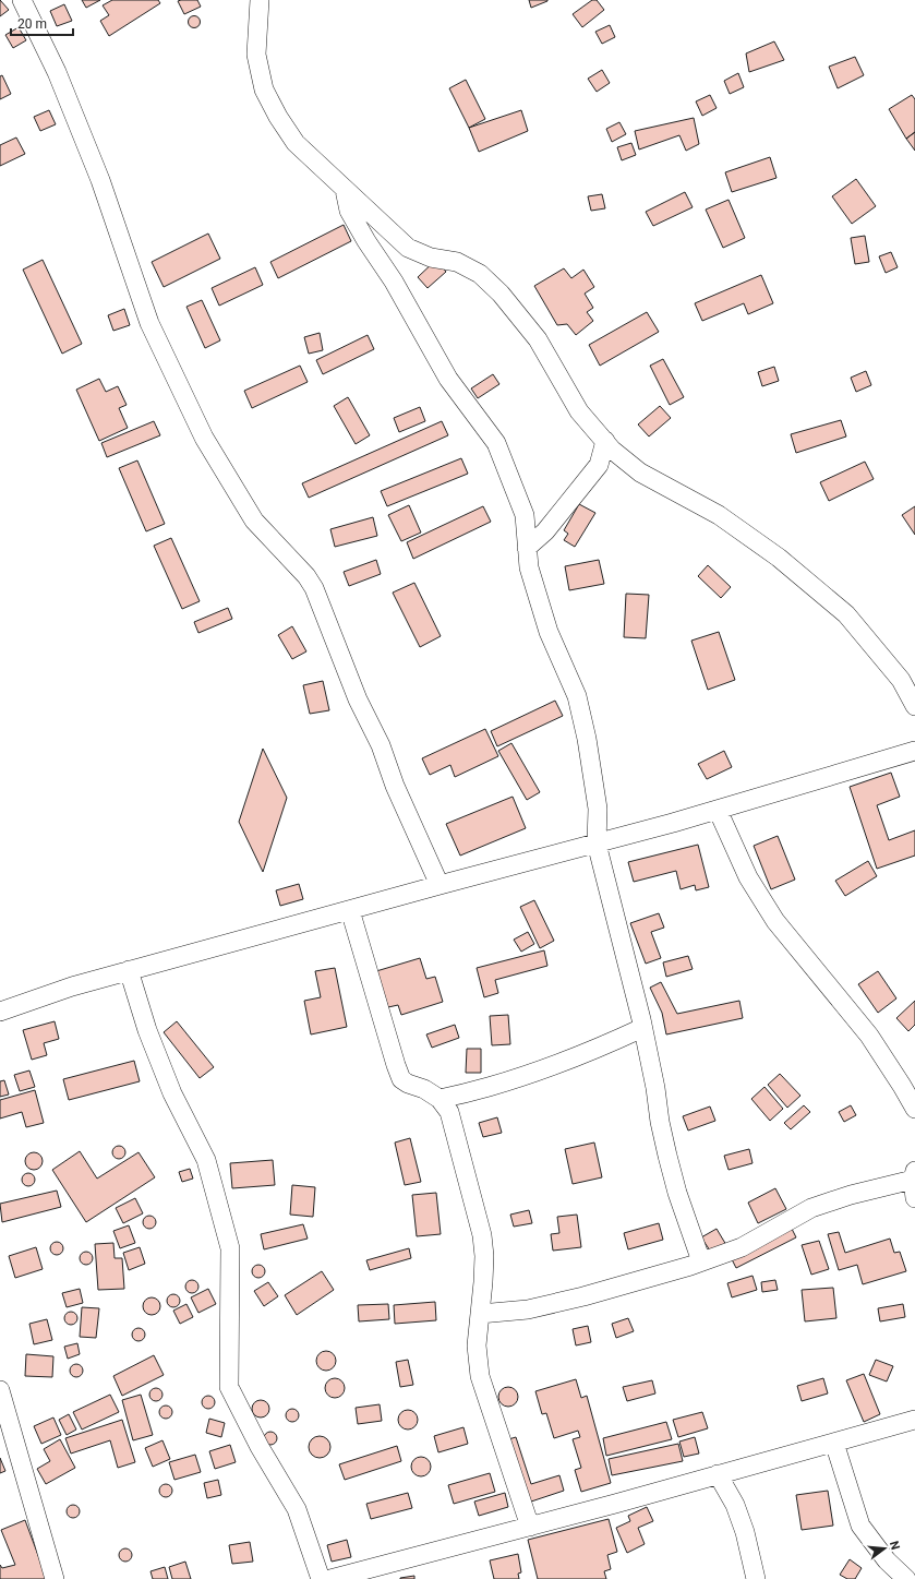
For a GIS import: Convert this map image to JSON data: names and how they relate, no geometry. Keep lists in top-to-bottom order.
{
  "scale_bar": "20 m",
  "north": "right"
}
